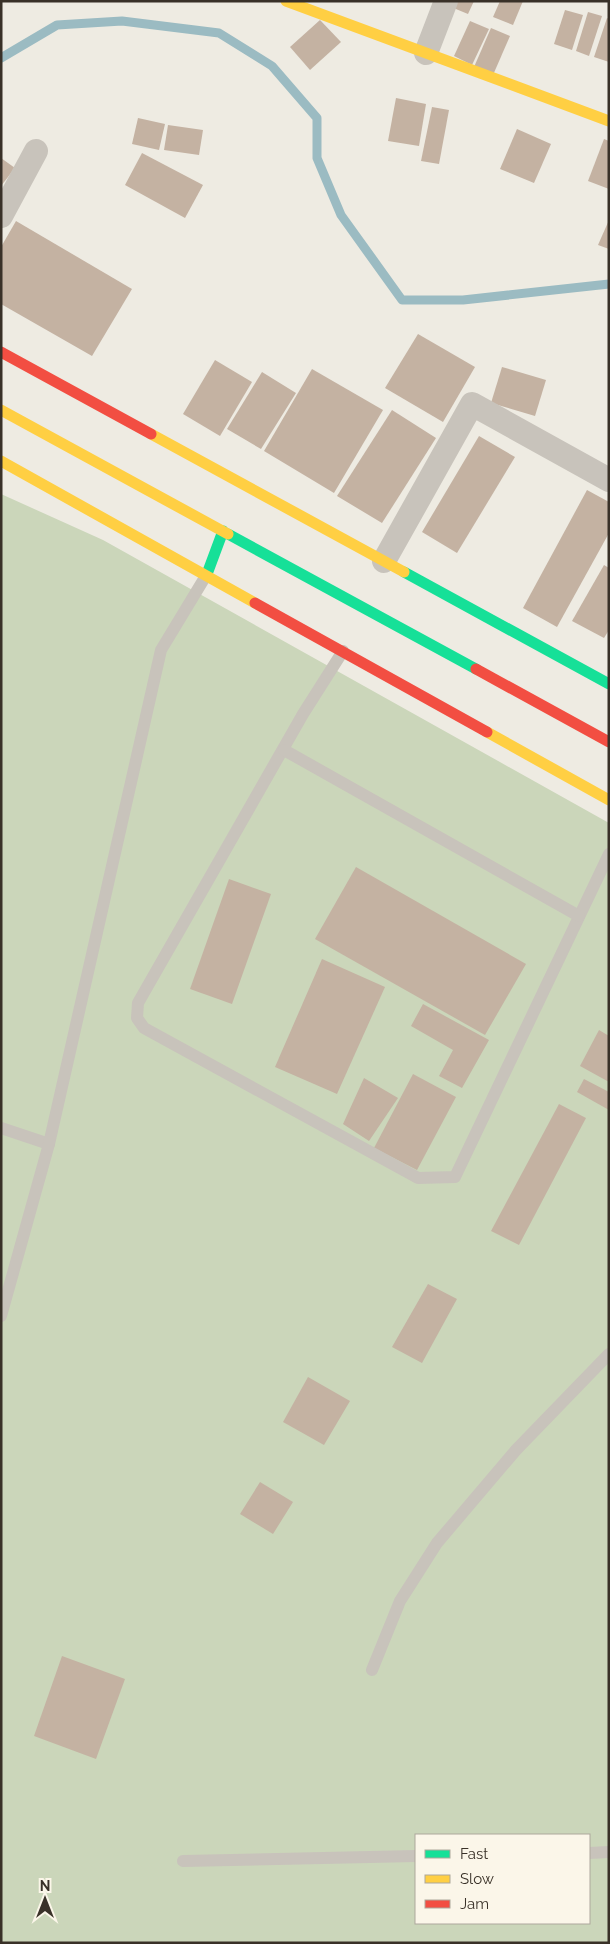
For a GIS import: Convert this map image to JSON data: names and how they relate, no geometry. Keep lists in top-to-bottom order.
{
  "legend": ["Fast", "Slow", "Jam"],
  "north": "top"
}
